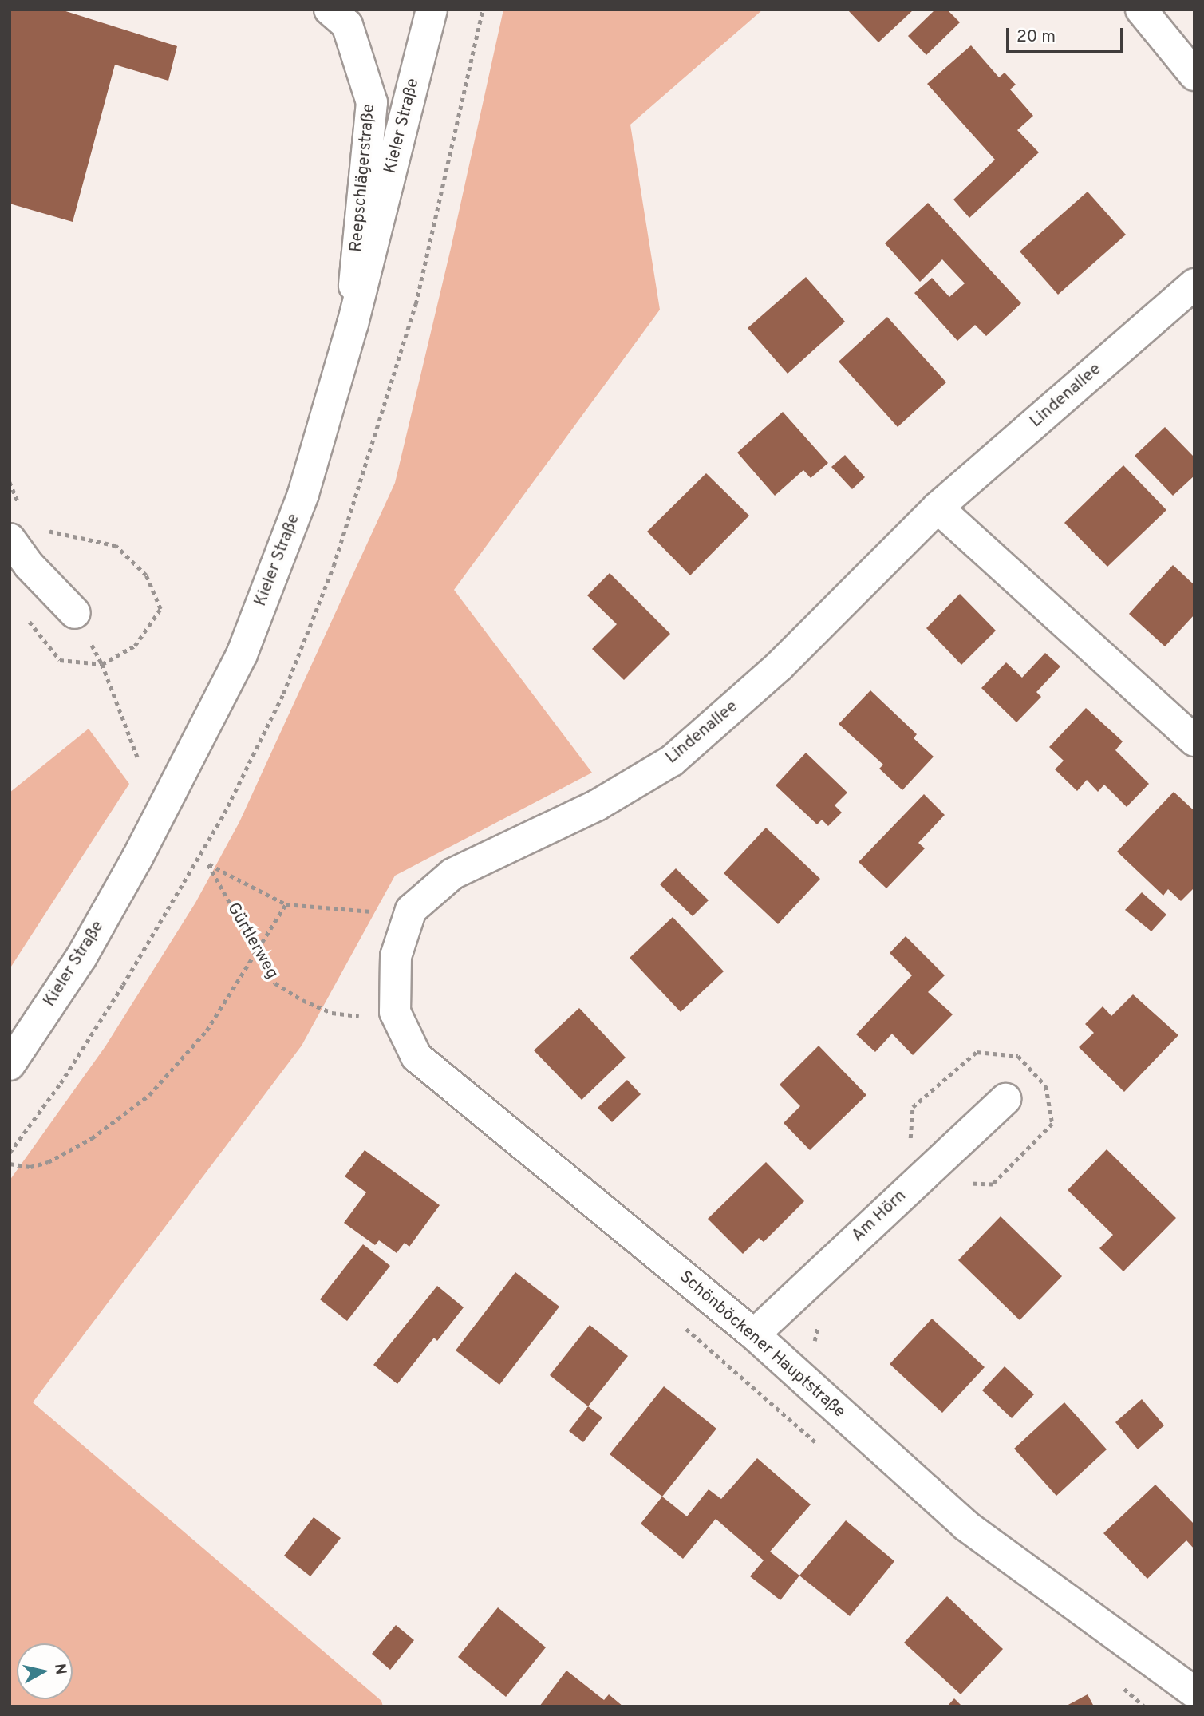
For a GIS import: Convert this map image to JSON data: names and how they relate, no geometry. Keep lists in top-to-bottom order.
{
  "streets": {
    "street": [
      "Kieler Straße",
      "Reepschlägerstraße",
      "Lindenallee",
      "Am Hörn",
      "Schönböckener Hauptstraße"
    ],
    "path": ["Gürtlerweg"]
  },
  "crossings": [
    ["Kieler Straße", "Reepschlägerstraße"],
    ["Lindenallee", "Schönböckener Hauptstraße"],
    ["Gürtlerweg", "Schönböckener Hauptstraße"],
    ["Am Hörn", "Schönböckener Hauptstraße"]
  ],
  "scale_bar": "20 m",
  "north": "right"
}
